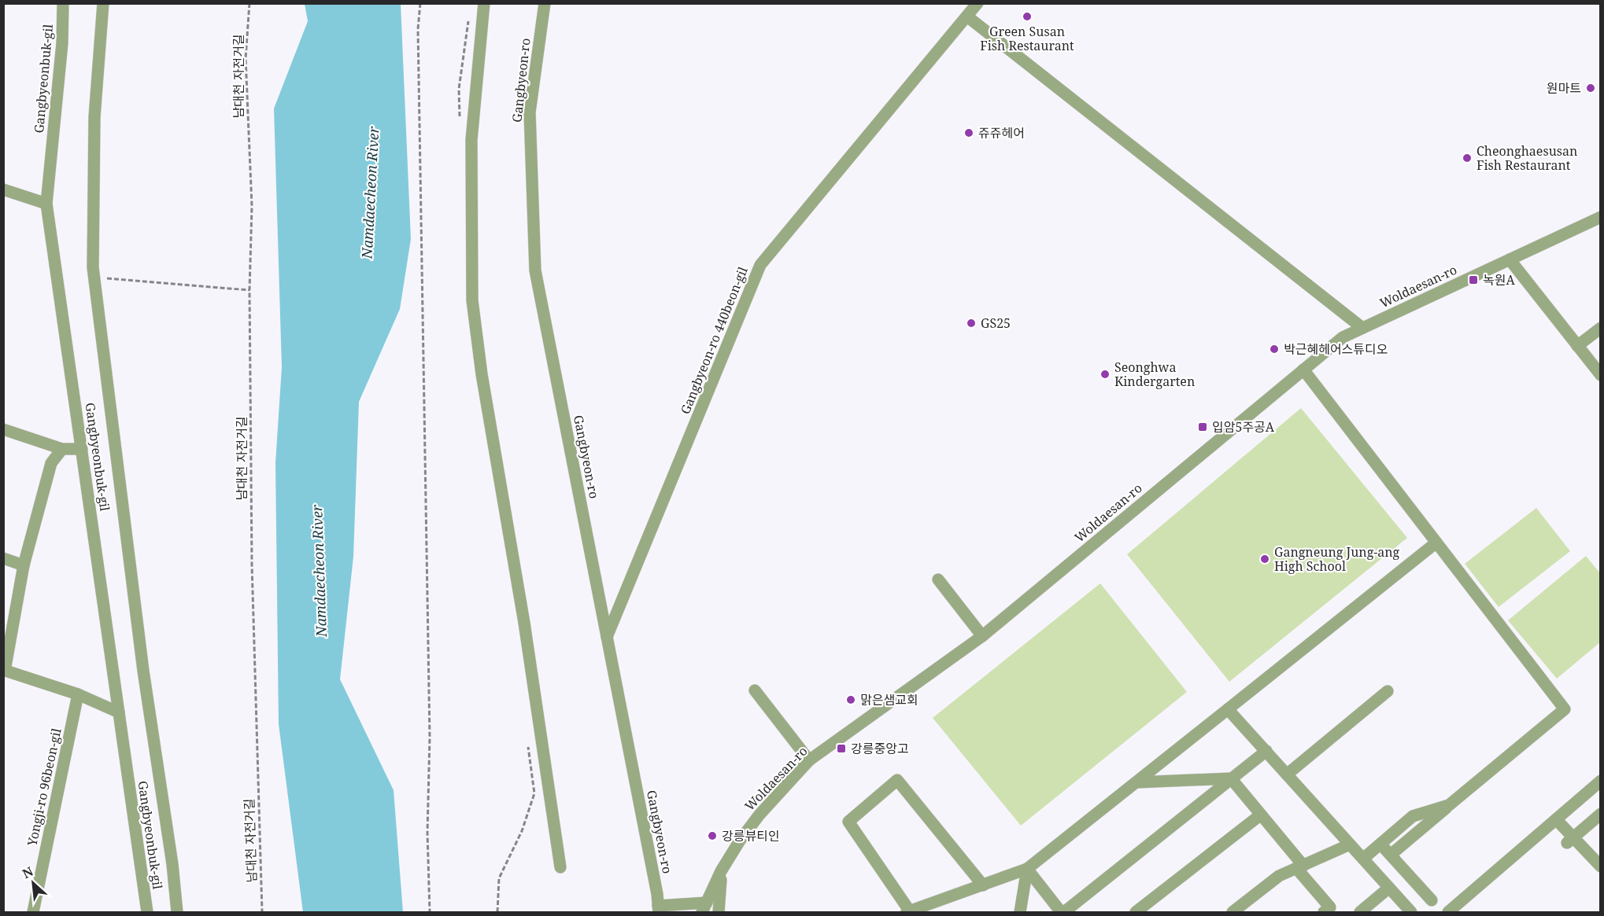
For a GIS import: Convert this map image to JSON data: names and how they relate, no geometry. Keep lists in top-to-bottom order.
{
  "streets": {
    "street": [
      "Gangbyeonbuk-gil",
      "Gangbyeon-ro",
      "Woldaesan-ro",
      "Gangbyeon-ro 440beon-gil",
      "Yongji-ro 96beon-gil"
    ],
    "path": ["남대천 자전거길"]
  },
  "crossings": [
    ["Gangbyeon-ro", "Gangbyeon-ro 440beon-gil"]
  ],
  "water": ["Namdaecheon River"],
  "places": {
    "other": [
      "Green Susan Fish Restaurant",
      "원마트",
      "쥬쥬헤어",
      "Cheonghaesusan Fish Restaurant",
      "GS25",
      "박근혜헤어스튜디오",
      "Seonghwa Kindergarten",
      "Gangneung Jung-ang High School",
      "맑은샘교회",
      "강릉뷰티인"
    ],
    "transit": ["녹원A", "입암5주공A", "강릉중앙고"]
  },
  "north": "top left"
}
